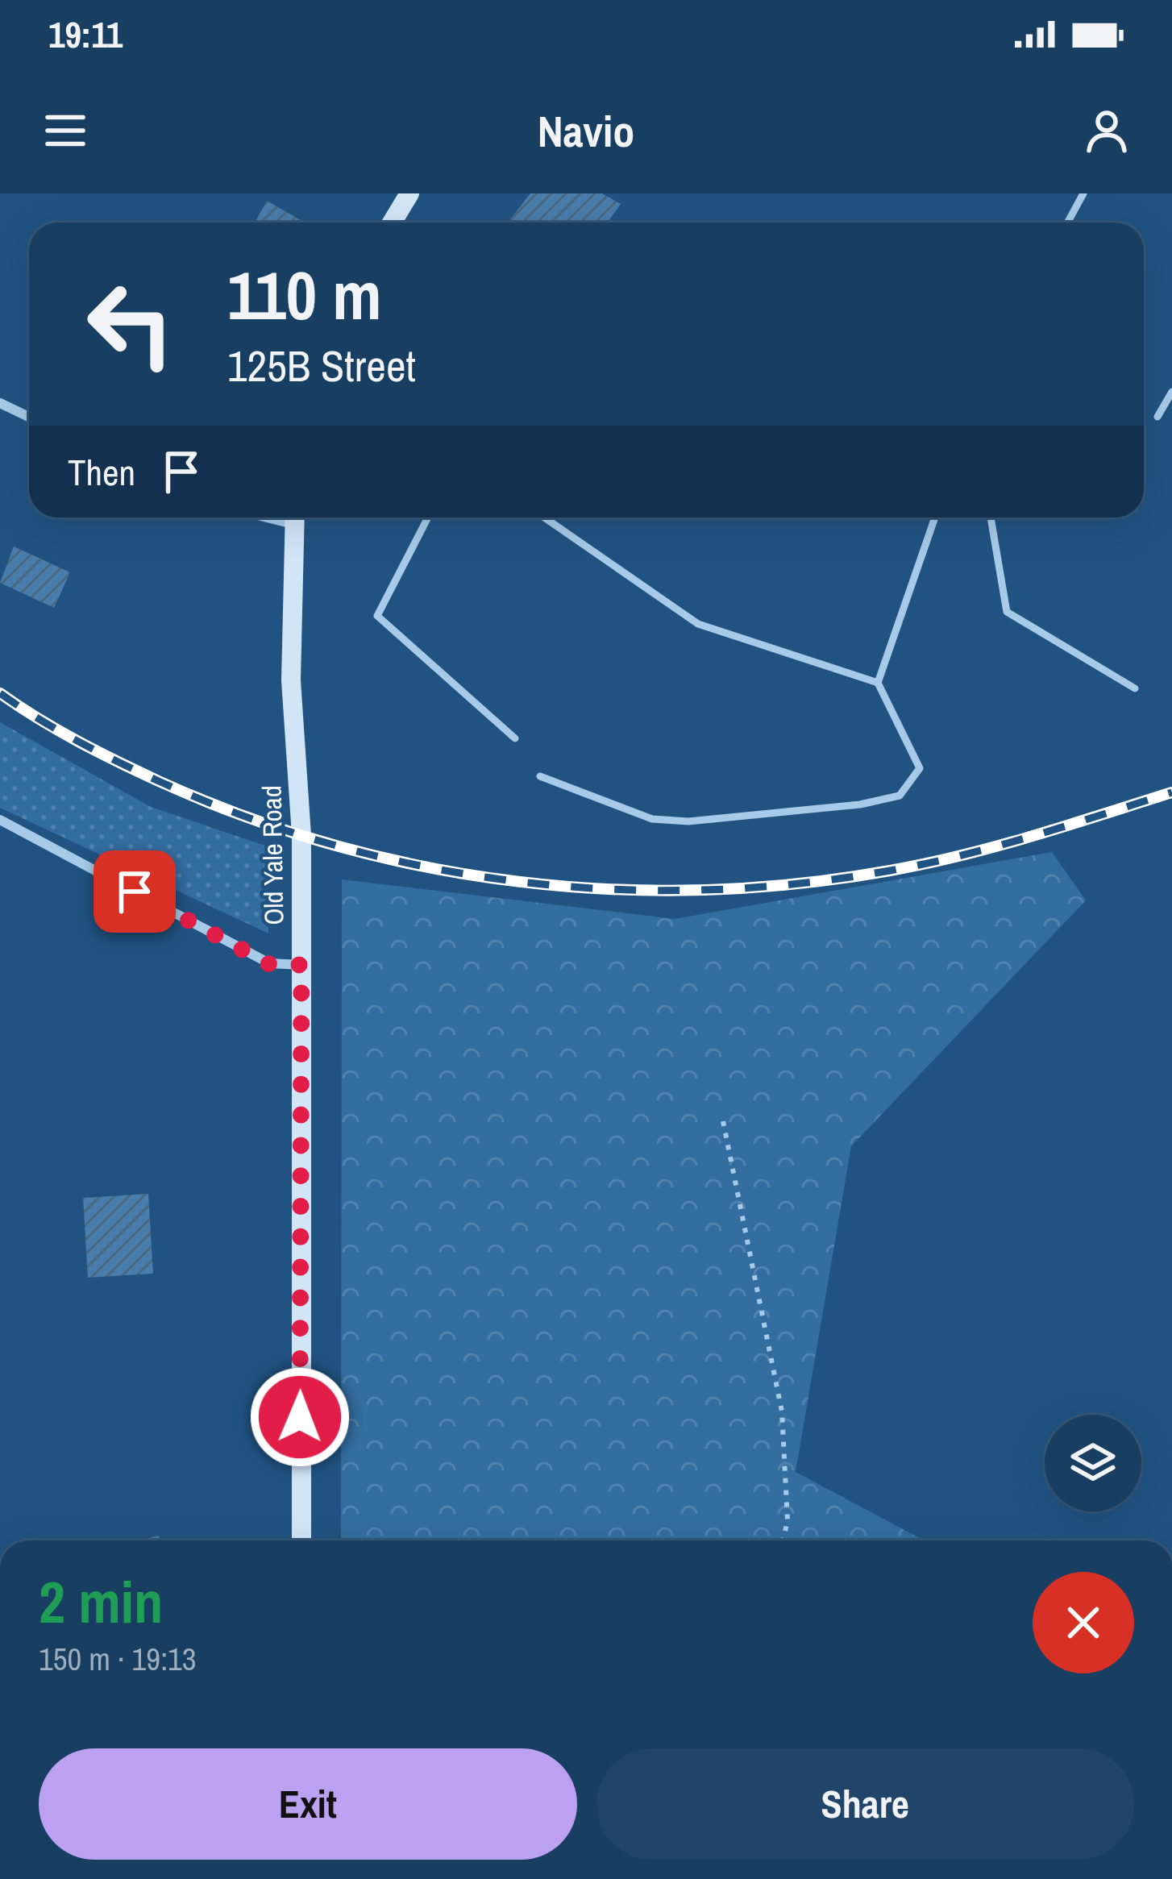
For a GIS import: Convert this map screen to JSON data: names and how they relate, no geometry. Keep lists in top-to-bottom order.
{
  "streets": {
    "main road": ["Old Yale Road"]
  },
  "page": {
    "status": "19:11",
    "header": "Navio",
    "turn": ["110 m", "125B Street"],
    "then": "Then",
    "heading": ["2 min", "150 m · 19:13"],
    "buttons": ["Exit", "Share"]
  }
}
